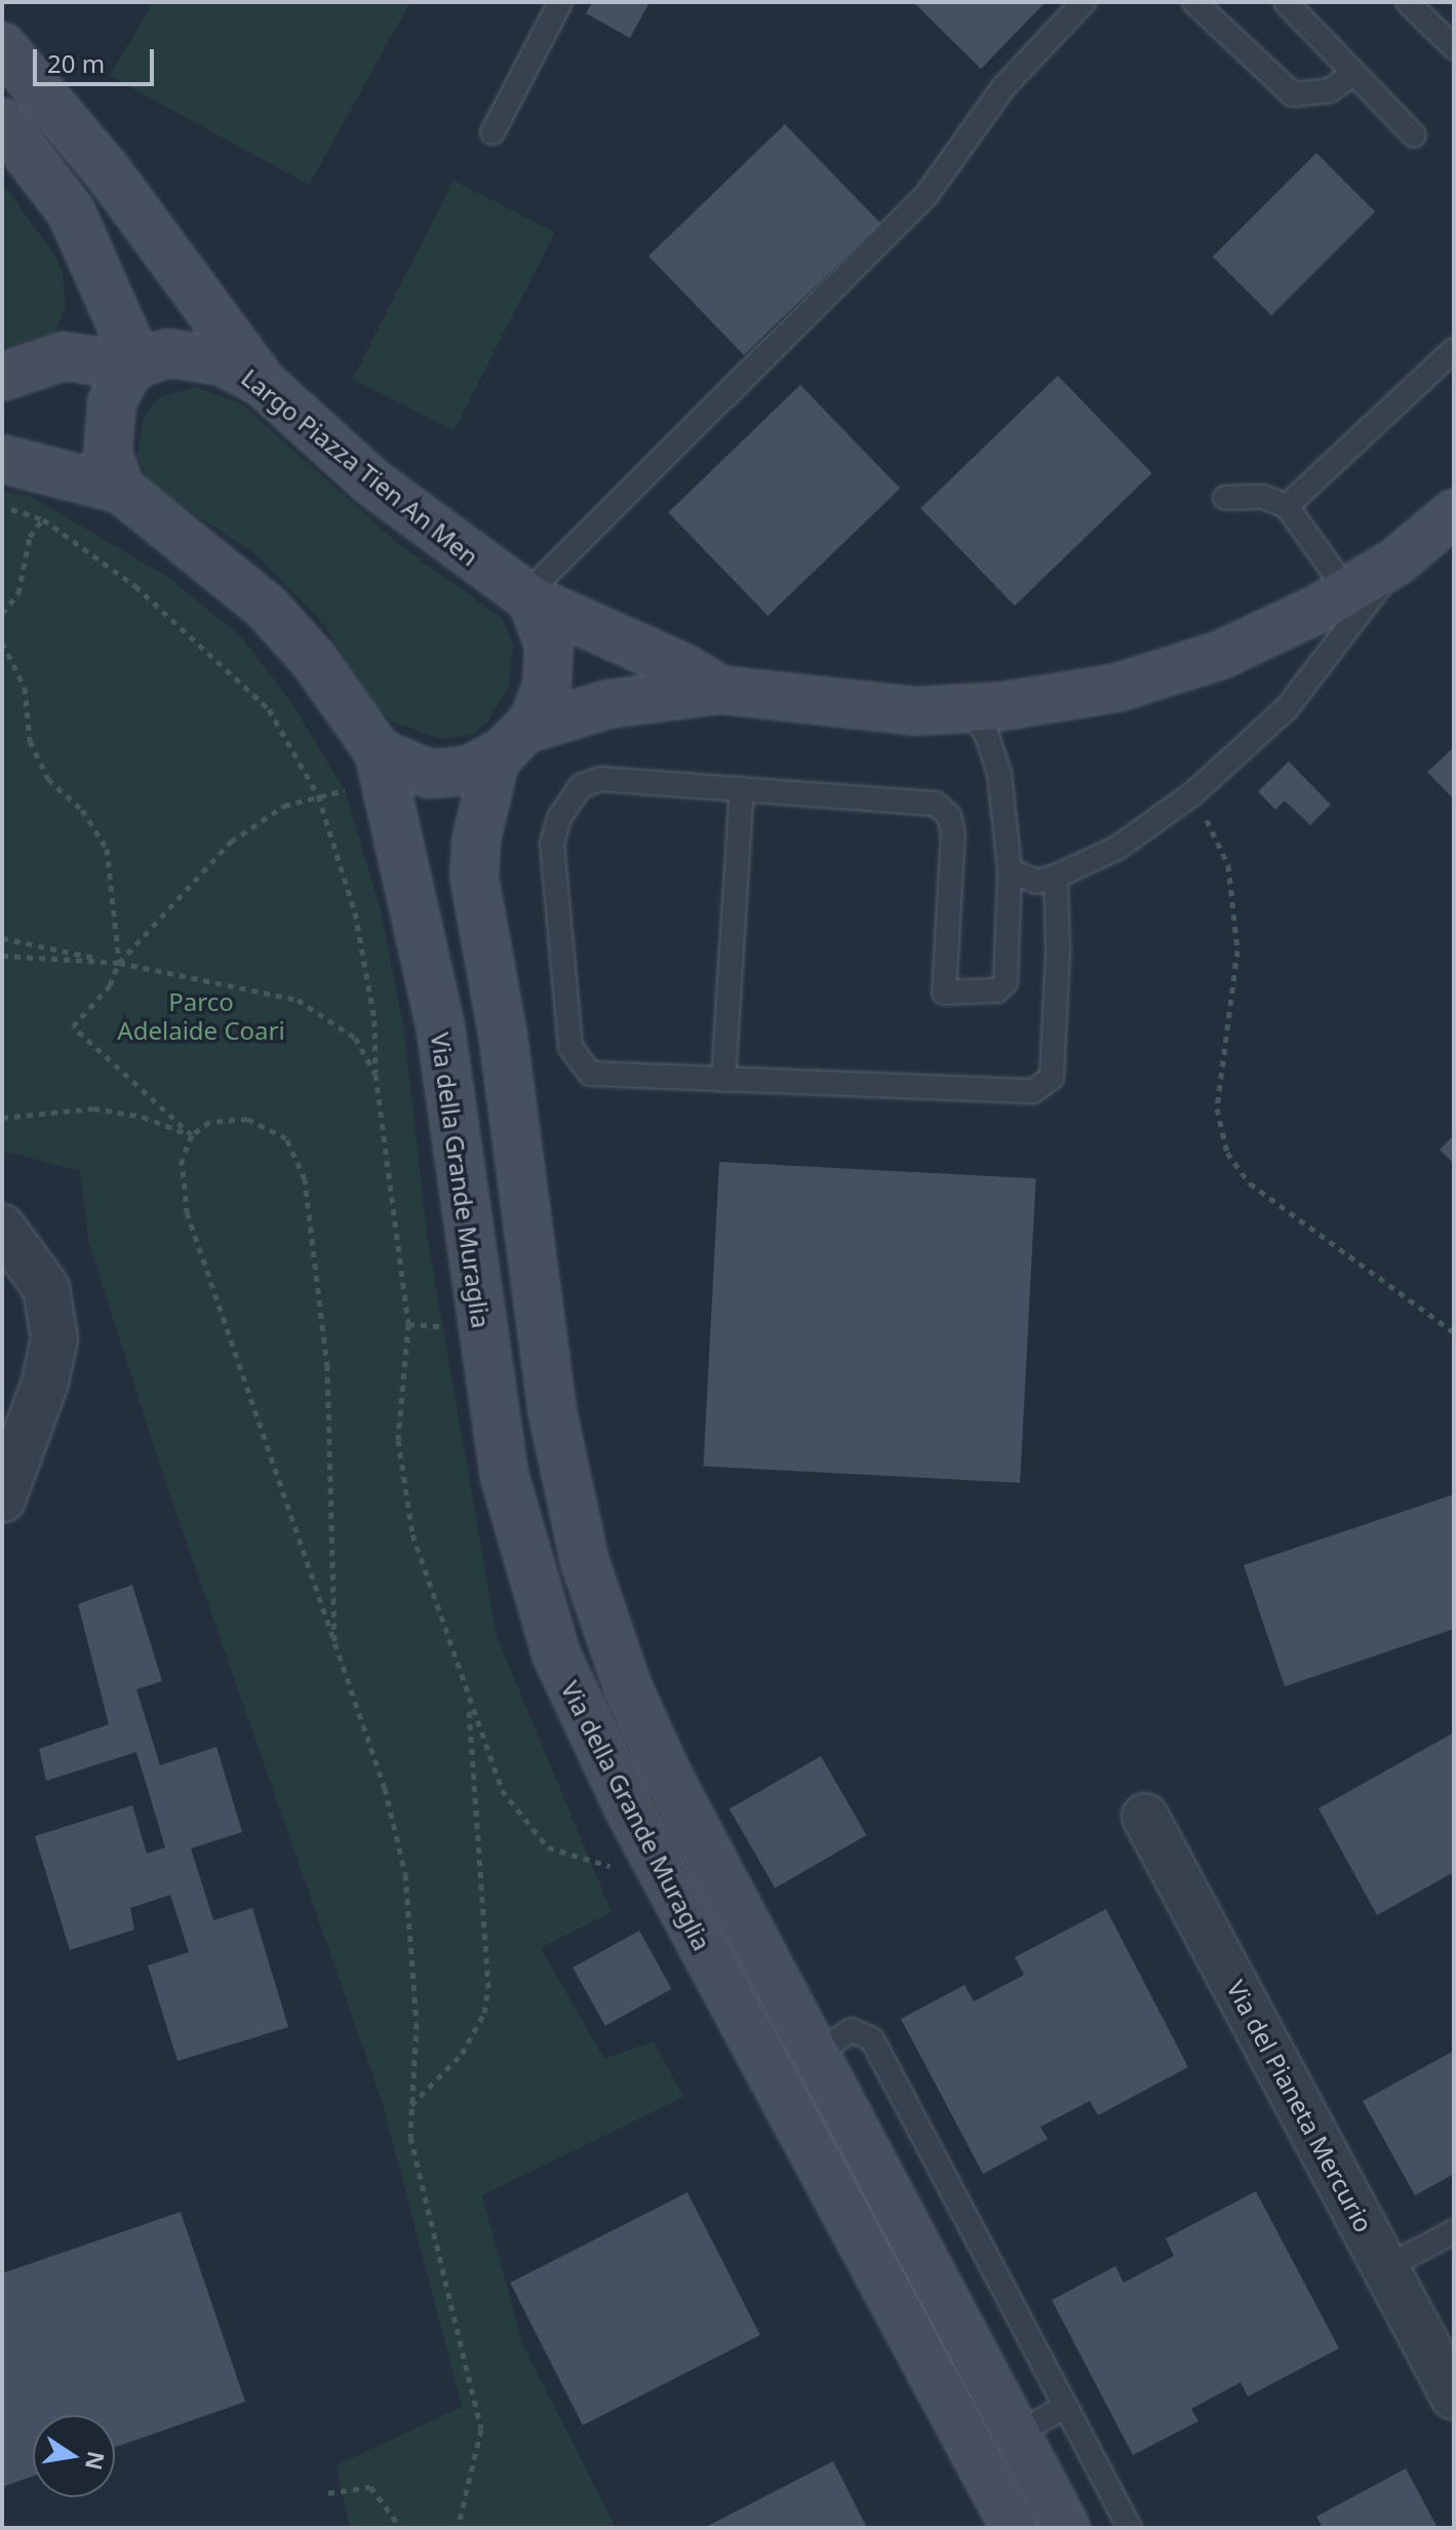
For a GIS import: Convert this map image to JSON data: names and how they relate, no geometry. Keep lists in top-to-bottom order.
{
  "streets": {
    "street": ["Largo Piazza Tien An Men", "Via della Grande Muraglia", "Via del Pianeta Mercurio"]
  },
  "parks": ["Parco Adelaide Coari"],
  "scale_bar": "20 m",
  "north": "right"
}
